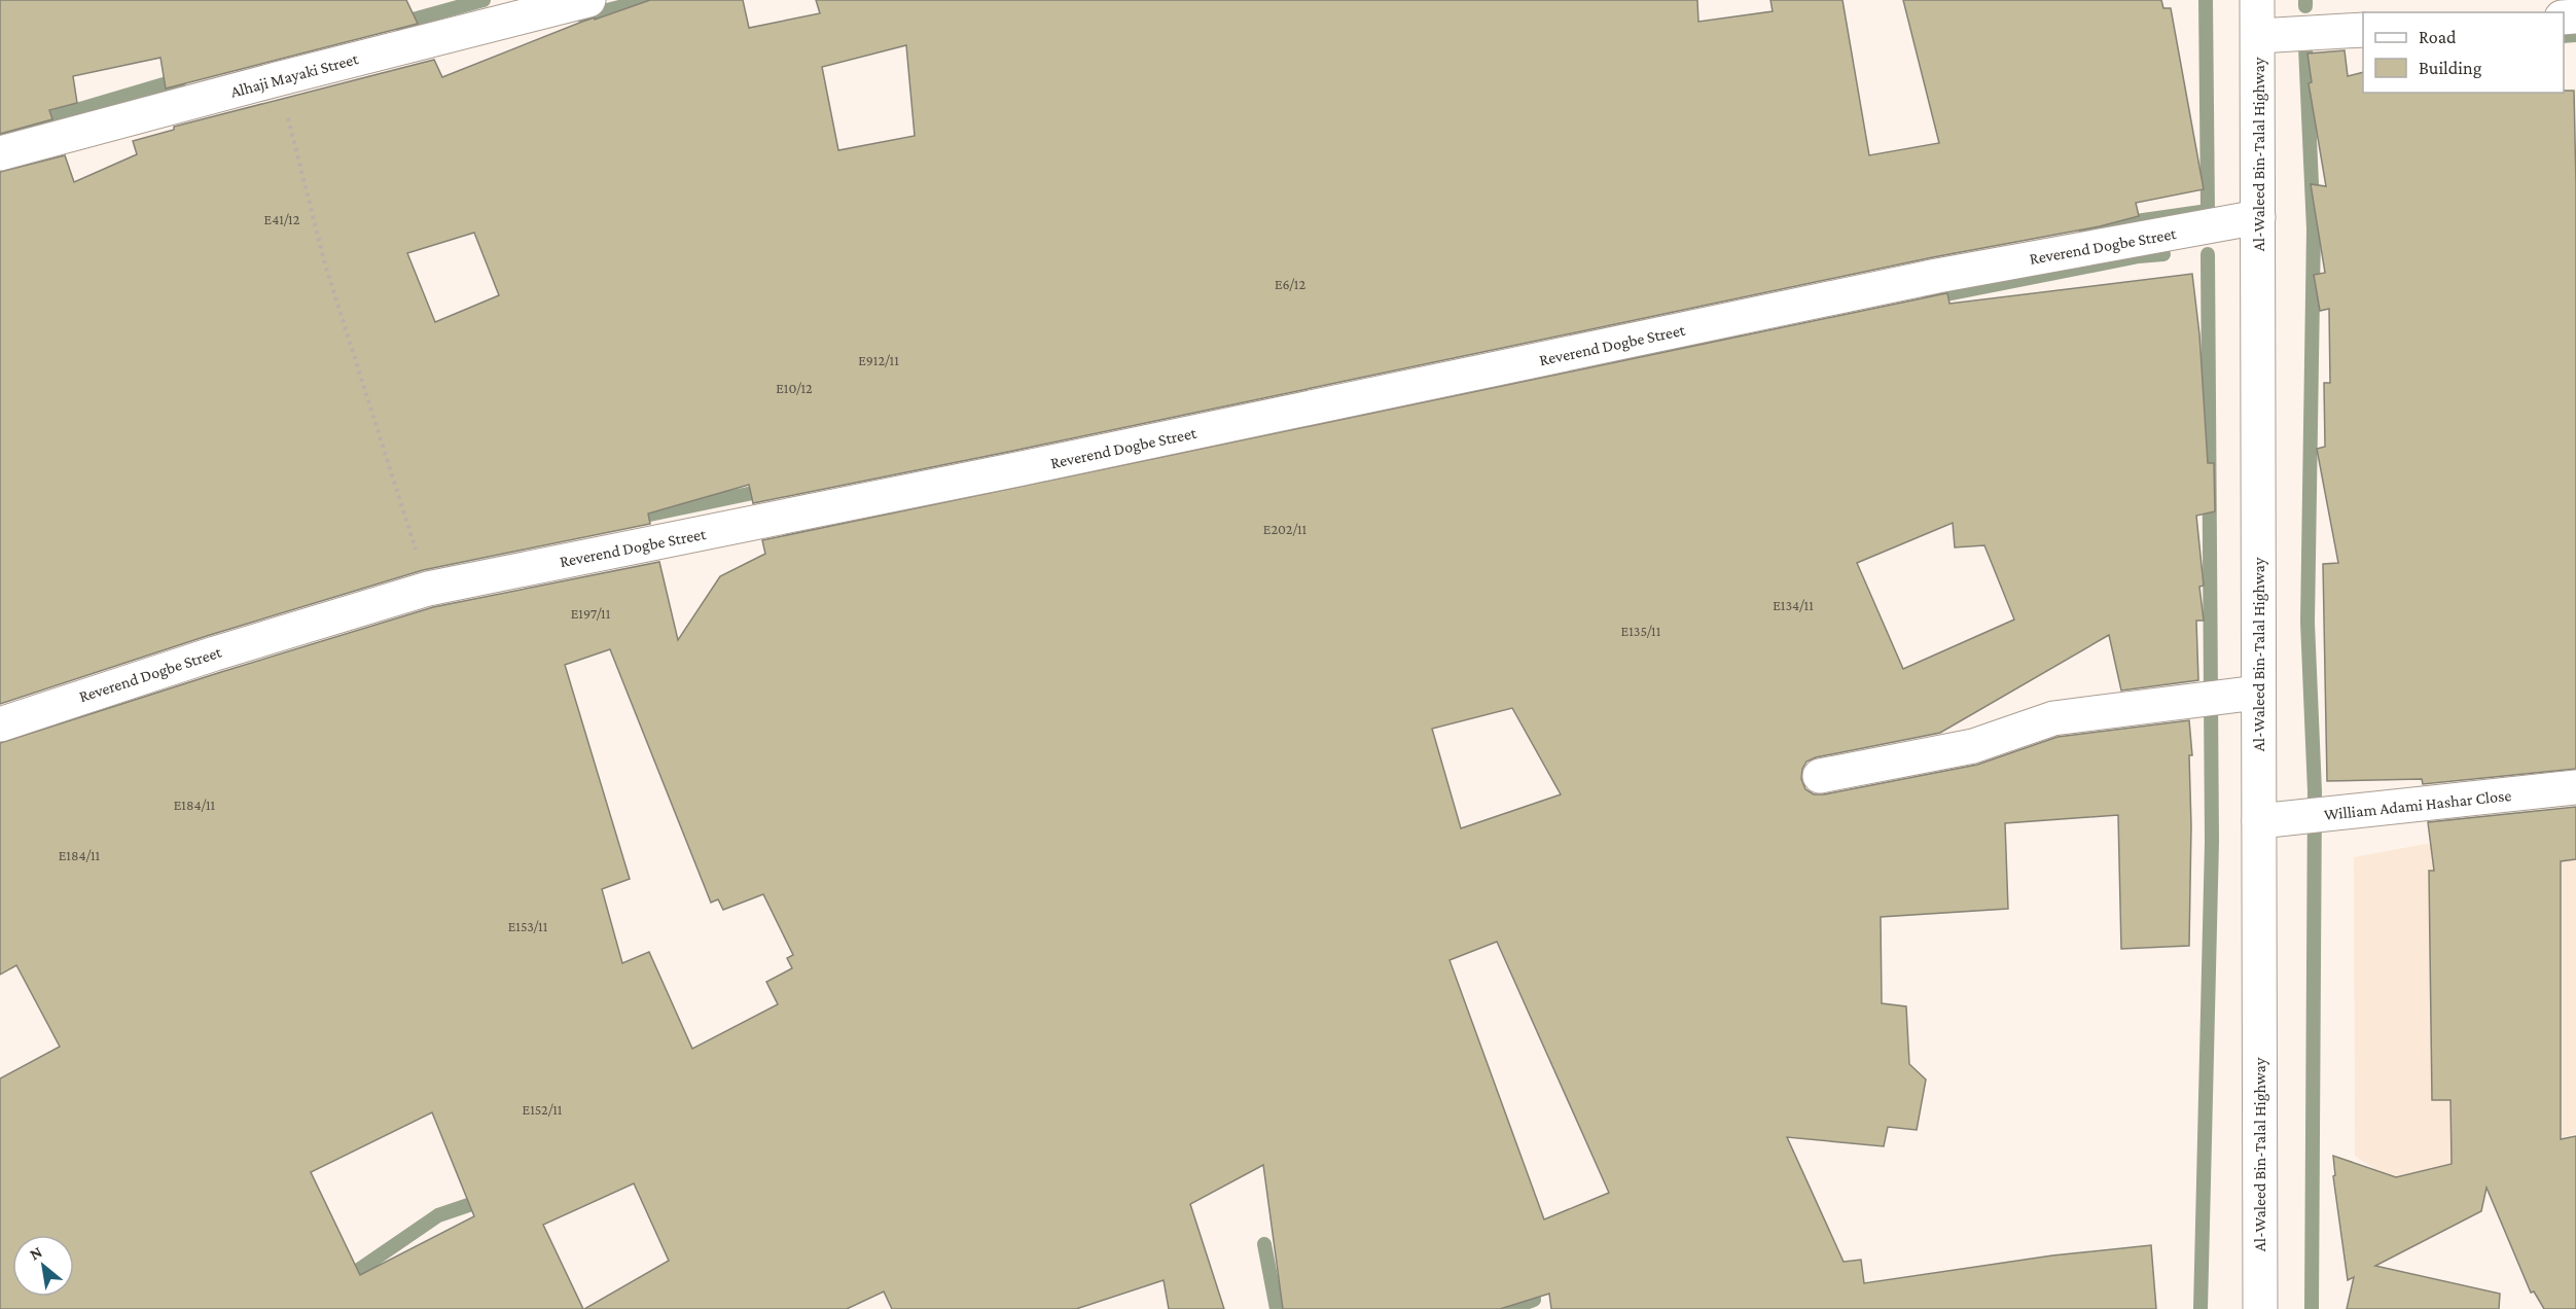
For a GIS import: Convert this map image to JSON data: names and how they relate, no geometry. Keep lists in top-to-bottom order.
{
  "streets": {
    "street": [
      "Alhaji Mayaki Street",
      "Al-Waleed Bin-Talal Highway",
      "Reverend Dogbe Street",
      "William Adami Hashar Close"
    ]
  },
  "crossings": [
    ["Al-Waleed Bin-Talal Highway", "Reverend Dogbe Street"],
    ["Al-Waleed Bin-Talal Highway", "William Adami Hashar Close"]
  ],
  "house_numbers": [
    "E41/12",
    "E6/12",
    "E912/11",
    "E10/12",
    "E202/11",
    "E134/11",
    "E197/11",
    "E135/11",
    "E184/11",
    "E184/11",
    "E153/11",
    "E152/11"
  ],
  "legend": ["Road", "Building"],
  "north": "top left"
}
